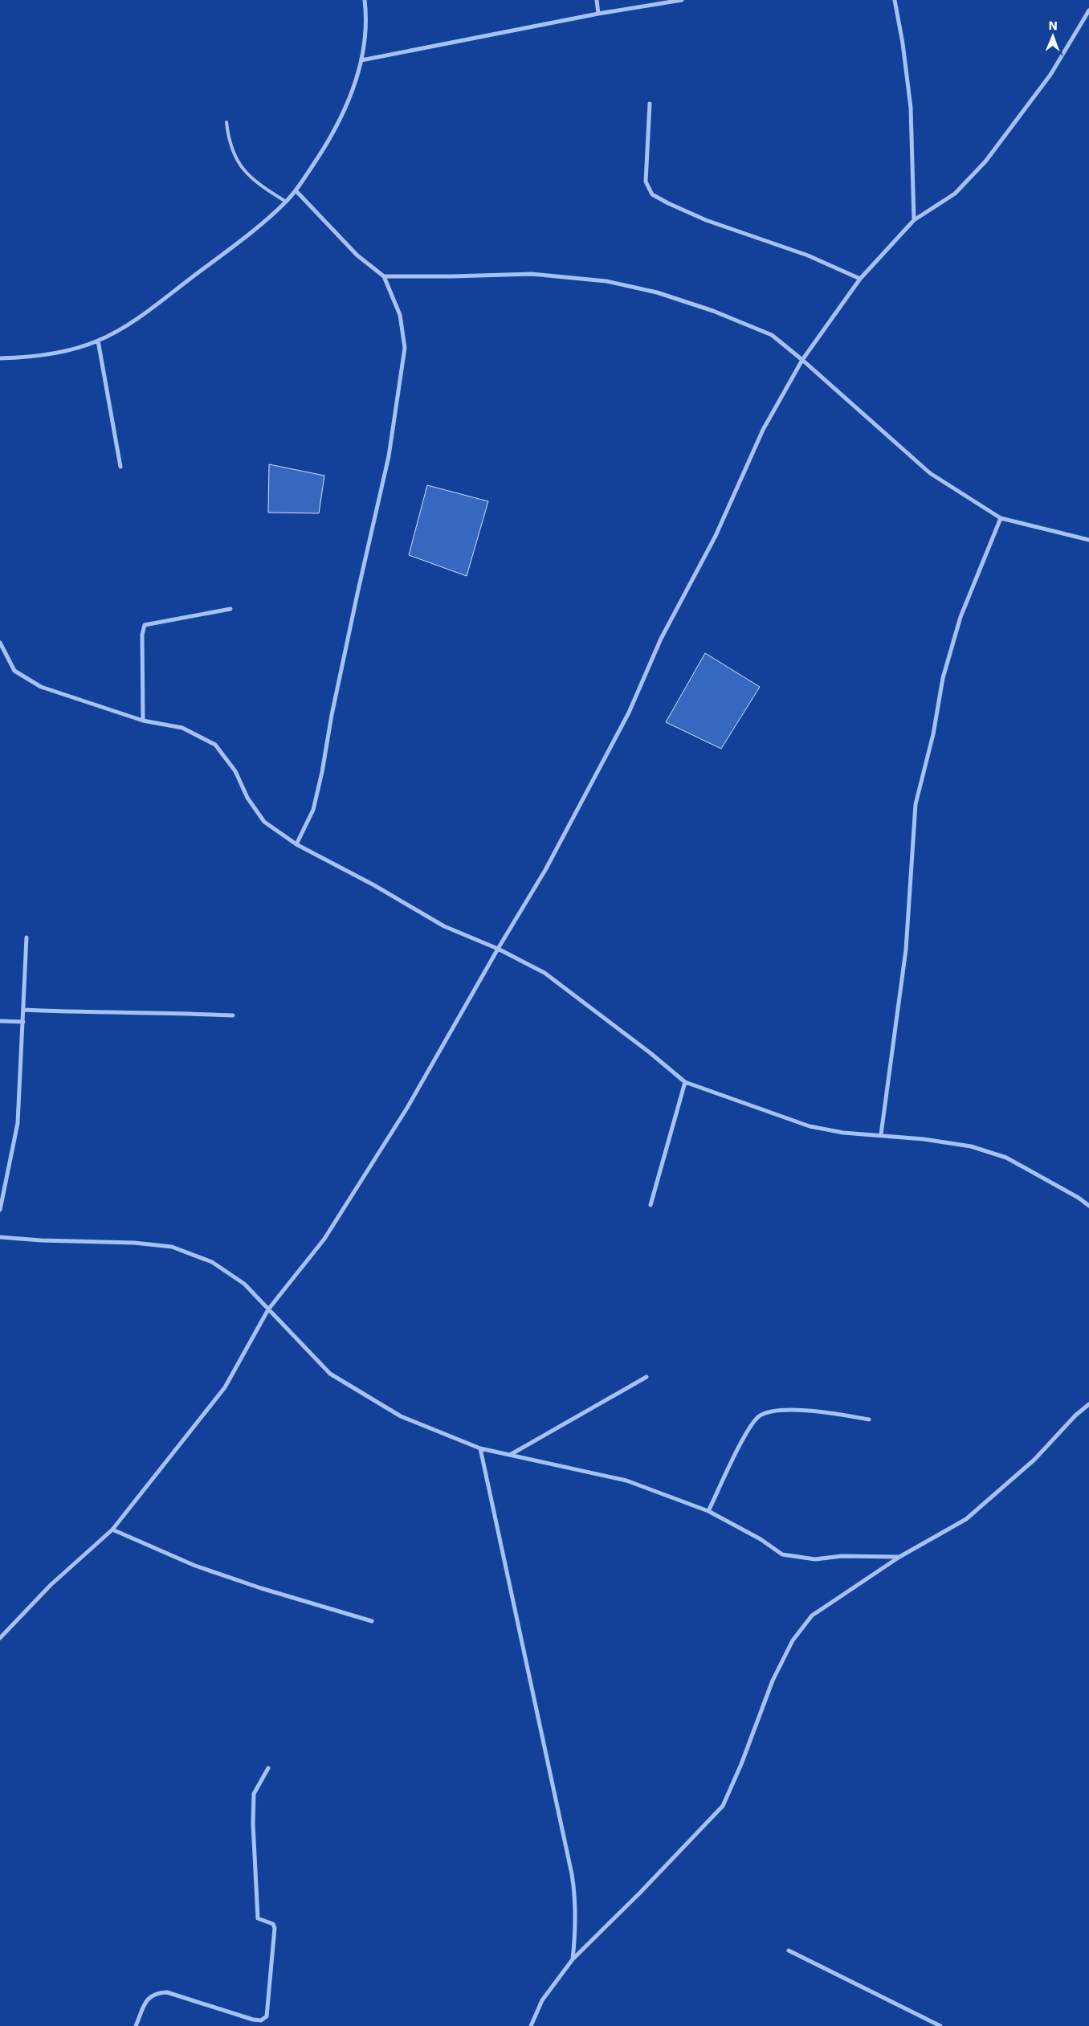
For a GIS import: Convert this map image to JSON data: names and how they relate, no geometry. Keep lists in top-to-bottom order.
{
  "north": "top"
}
